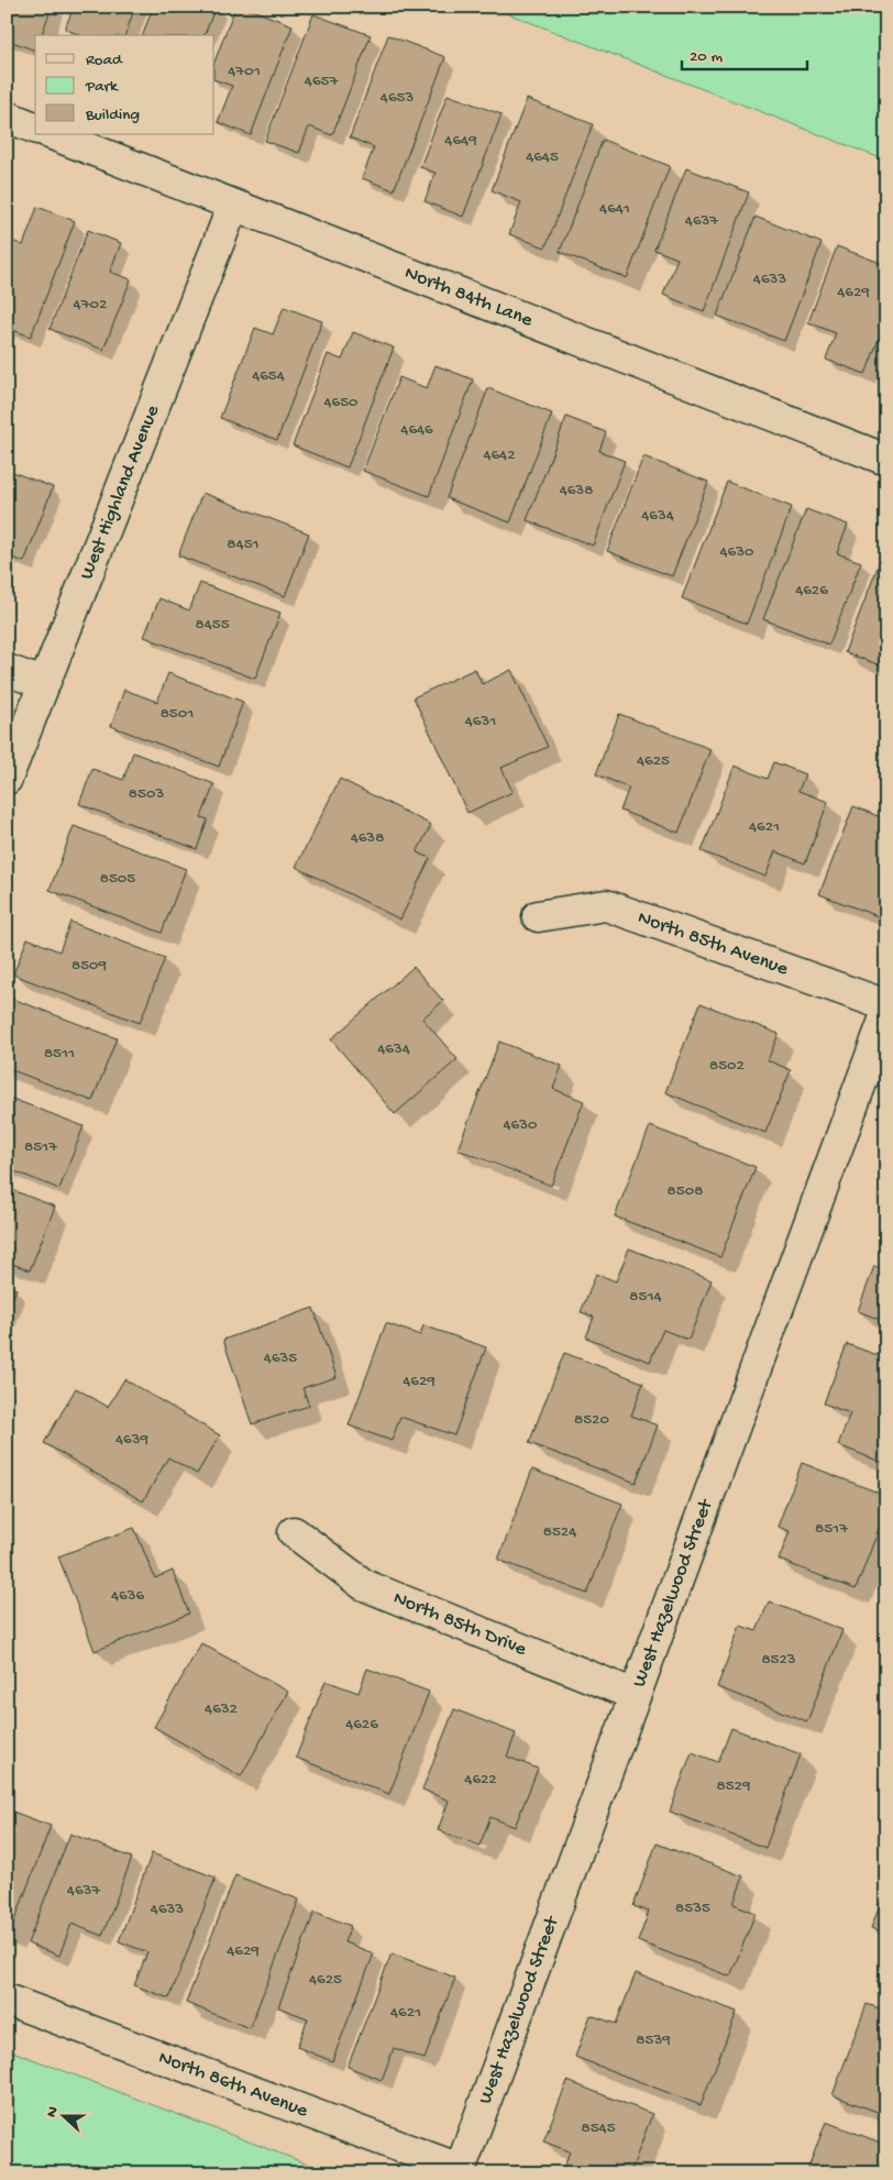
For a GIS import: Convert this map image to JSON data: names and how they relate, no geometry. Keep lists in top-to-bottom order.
{
  "streets": {
    "street": [
      "North 84th Lane",
      "West Highland Avenue",
      "North 85th Avenue",
      "West Hazelwood Street",
      "North 85th Drive",
      "North 86th Avenue"
    ]
  },
  "crossings": [
    ["North 84th Lane", "West Highland Avenue"],
    ["West Hazelwood Street", "North 85th Drive"],
    ["West Hazelwood Street", "North 86th Avenue"]
  ],
  "house_numbers": [
    "4701",
    "4657",
    "4653",
    "4649",
    "4645",
    "4641",
    "4637",
    "4633",
    "4629",
    "4702",
    "4654",
    "4650",
    "4646",
    "4642",
    "4638",
    "4634",
    "8451",
    "4630",
    "4626",
    "8455",
    "8501",
    "4631",
    "4625",
    "8503",
    "4621",
    "4638",
    "8505",
    "8509",
    "4634",
    "8511",
    "8502",
    "4630",
    "8517",
    "8508",
    "8514",
    "4635",
    "4629",
    "8520",
    "4639",
    "8517",
    "8524",
    "4636",
    "8523",
    "4632",
    "4626",
    "4622",
    "8529",
    "4637",
    "8535",
    "4633",
    "4629",
    "4625",
    "4621",
    "8539",
    "8545"
  ],
  "legend": ["Road", "Park", "Building"],
  "scale_bar": "20 m",
  "north": "left"
}
